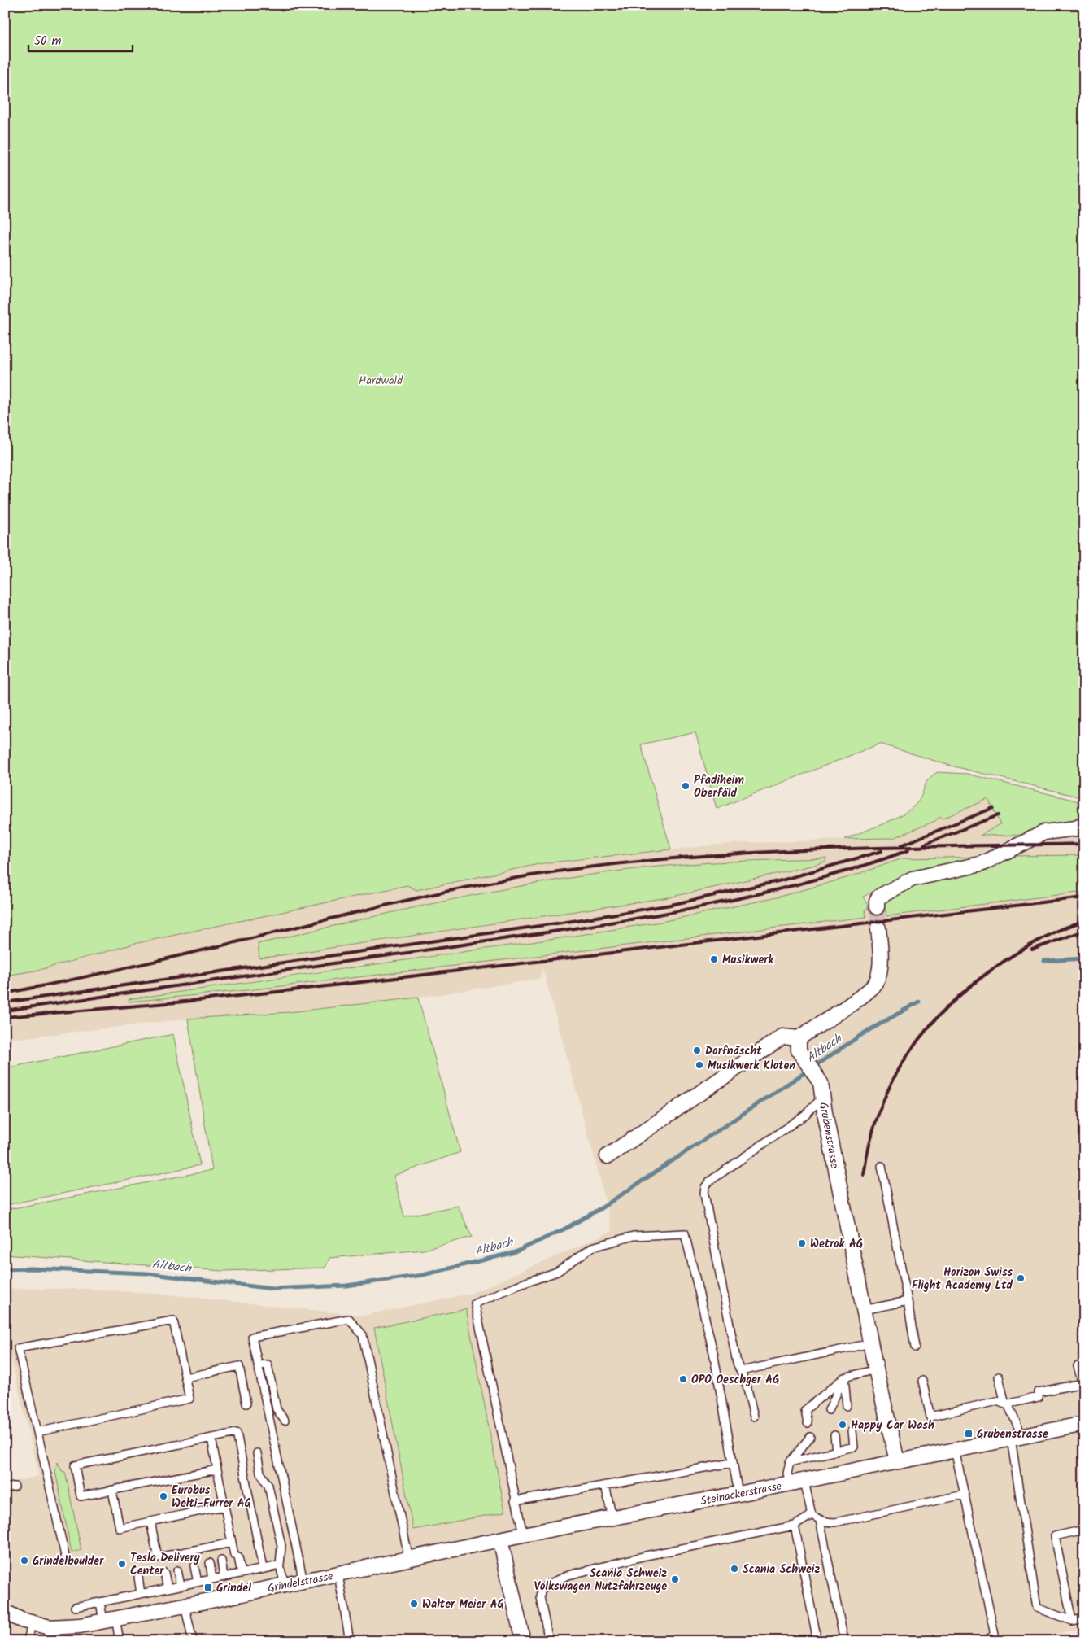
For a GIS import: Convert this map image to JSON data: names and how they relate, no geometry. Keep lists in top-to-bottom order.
{
  "streets": {
    "street": ["Grubenstrasse", "Steinackerstrasse", "Grindelstrasse"]
  },
  "crossings": [
    ["Grubenstrasse", "Steinackerstrasse"],
    ["Steinackerstrasse", "Grindelstrasse"]
  ],
  "water": ["Altbach"],
  "parks": ["Hardwald"],
  "places": {
    "other": [
      "Pfadiheim Oberfäld",
      "Musikwerk",
      "Dorfnäscht",
      "Musikwerk Kloten",
      "Wetrok AG",
      "Horizon Swiss Flight Academy Ltd",
      "OPO Oeschger AG",
      "Happy Car Wash",
      "Eurobus Welti-Furrer AG",
      "Grindelboulder",
      "Tesla Delivery Center",
      "Scania Schweiz",
      "Scania Schweiz Volkswagen Nutzfahrzeuge",
      "Walter Meier AG"
    ],
    "transit": ["Grubenstrasse", "Grindel"]
  },
  "scale_bar": "50 m"
}
